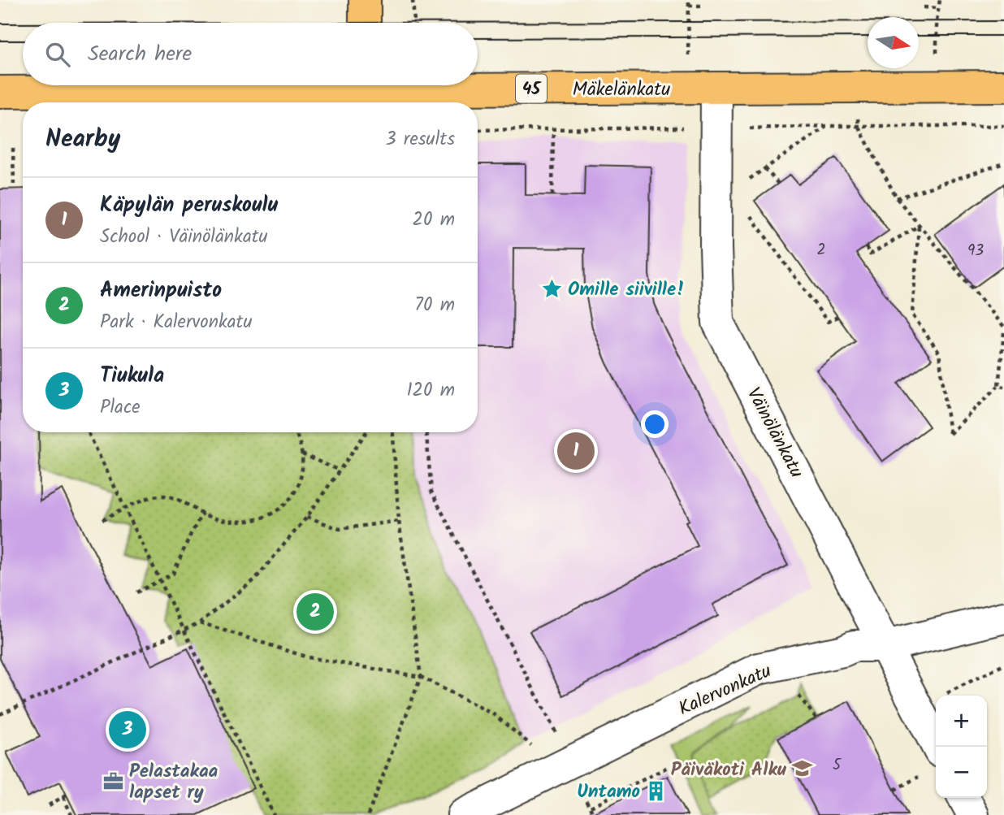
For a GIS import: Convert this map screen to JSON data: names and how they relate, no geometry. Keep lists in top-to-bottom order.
{
  "streets": {
    "main road": ["45", "Mäkelänkatu"],
    "street": ["Väinölänkatu", "Kalervonkatu"]
  },
  "crossings": [
    ["Mäkelänkatu", "Väinölänkatu"],
    ["Väinölänkatu", "Kalervonkatu"]
  ],
  "places": {
    "place": ["Omille siiville!"],
    "school or university": ["Päiväkoti Alku"],
    "office": ["Pelastakaa lapset ry"],
    "building": ["Untamo"]
  },
  "house_numbers": ["2", "93", "5"],
  "north": "right",
  "page": {
    "search": "Search here",
    "heading": ["Nearby", "3 results"],
    "list": [
      {
        "mark": "1",
        "name": "Käpylän peruskoulu",
        "note": "School · Väinölänkatu",
        "value": "20 m"
      },
      {
        "mark": "2",
        "name": "Amerinpuisto",
        "note": "Park · Kalervonkatu",
        "value": "70 m"
      },
      {
        "mark": "3",
        "name": "Tiukula",
        "note": "Place",
        "value": "120 m"
      }
    ],
    "pins": ["1", "2", "3"],
    "map_buttons": ["+", "−"]
  }
}
